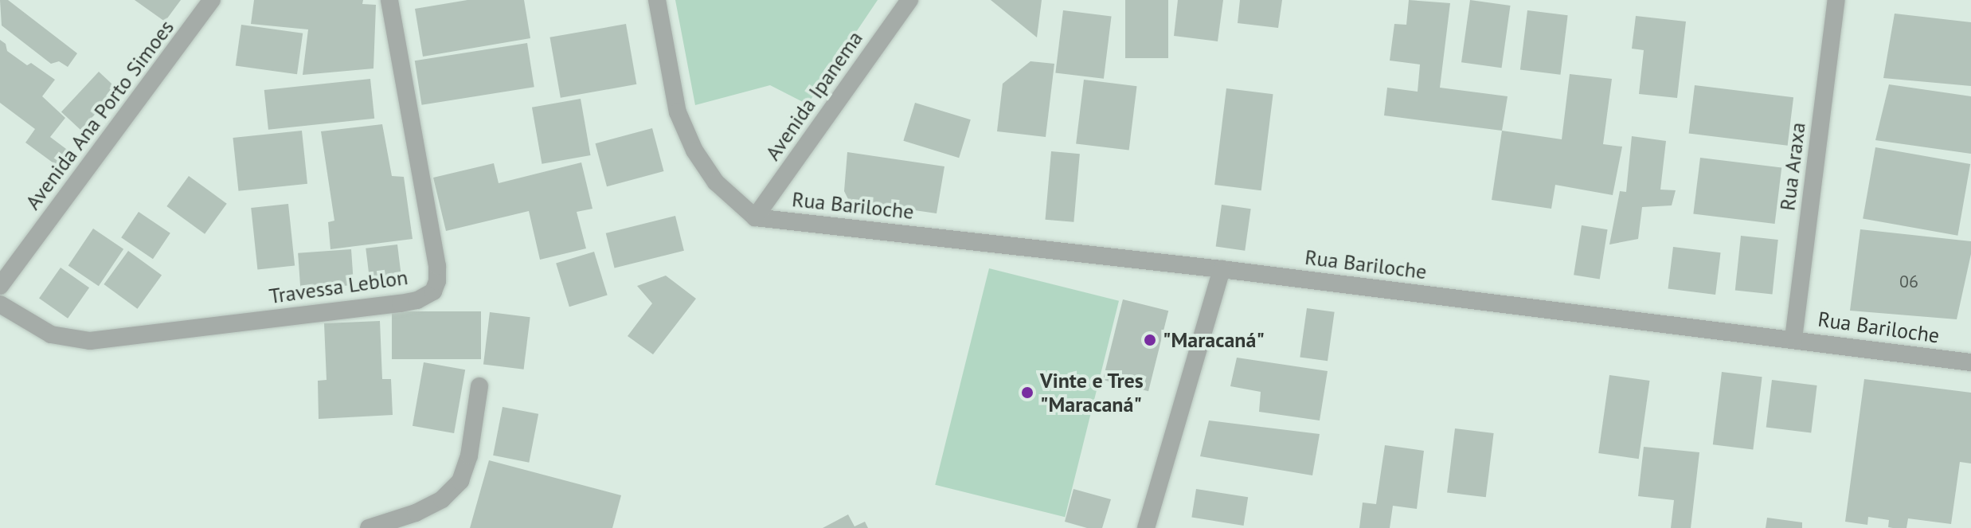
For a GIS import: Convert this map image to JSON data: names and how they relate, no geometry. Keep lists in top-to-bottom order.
{
  "streets": {
    "street": [
      "Avenida Ipanema",
      "Avenida Ana Porto Simoes",
      "Rua Araxa",
      "Rua Bariloche",
      "Travessa Leblon"
    ]
  },
  "crossings": [
    ["Avenida Ipanema", "Rua Bariloche"],
    ["Rua Araxa", "Rua Bariloche"]
  ],
  "places": ["\"Maracaná\"", "Vinte e Tres \"Maracaná\""],
  "house_numbers": ["06"]
}
